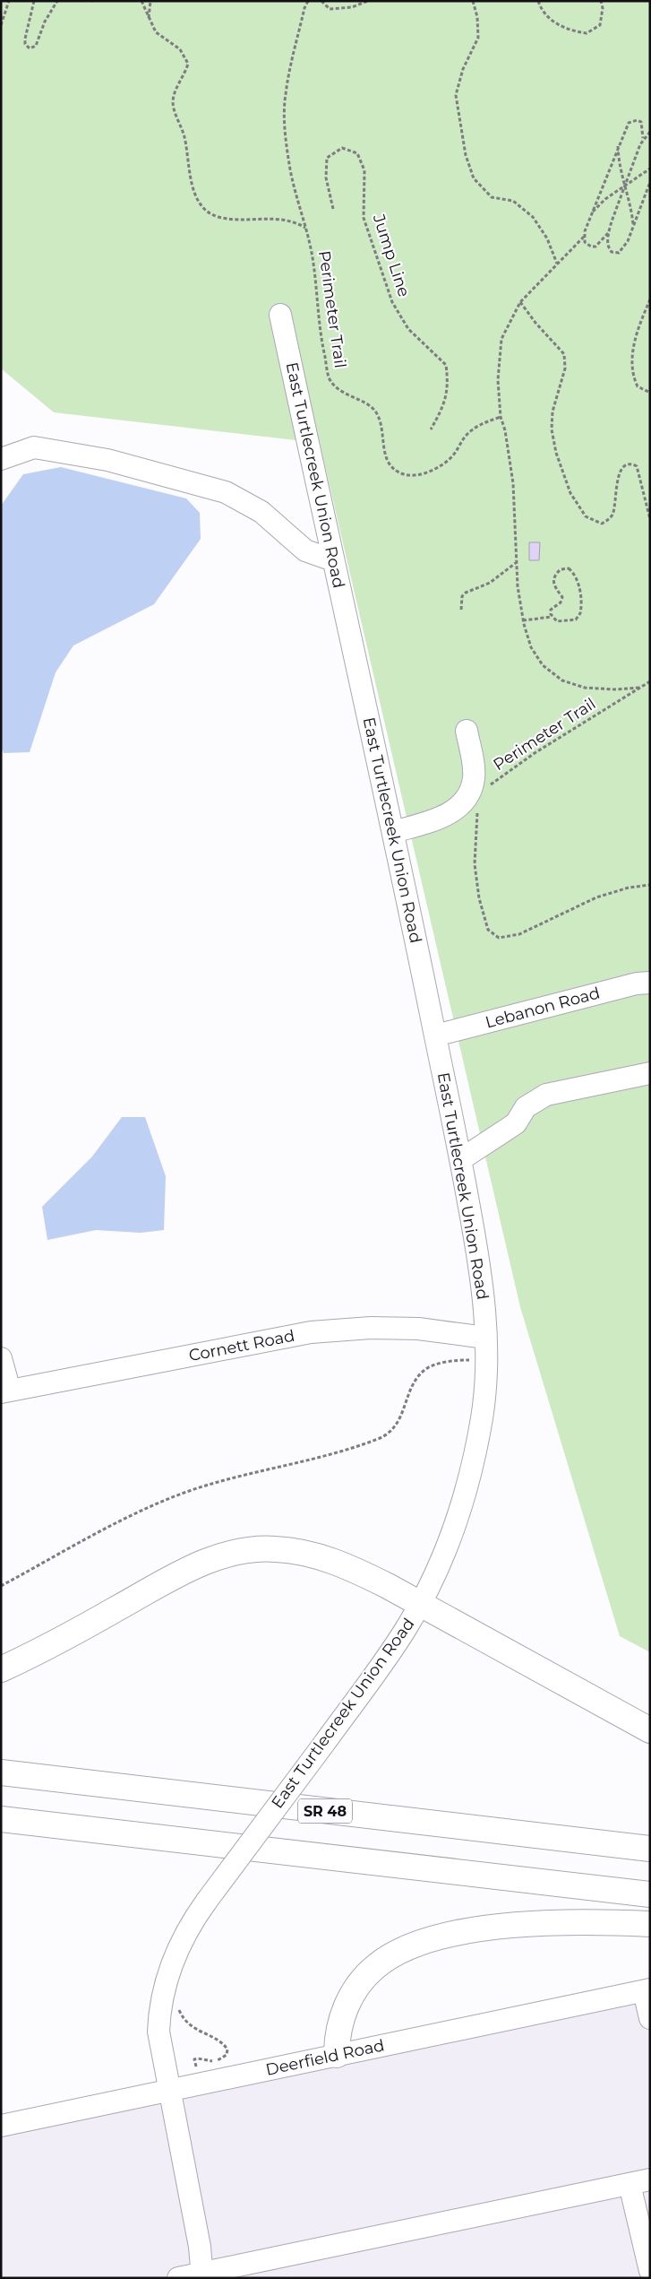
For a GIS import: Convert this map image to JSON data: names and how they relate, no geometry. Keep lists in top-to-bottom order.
{
  "streets": {
    "highway": ["SR 48"],
    "street": [
      "East Turtlecreek Union Road",
      "Lebanon Road",
      "Cornett Road",
      "Deerfield Road"
    ],
    "path": ["Jump Line", "Perimeter Trail"]
  },
  "crossings": [
    ["East Turtlecreek Union Road", "Lebanon Road"],
    ["East Turtlecreek Union Road", "Cornett Road"],
    ["East Turtlecreek Union Road", "Deerfield Road"]
  ]
}
